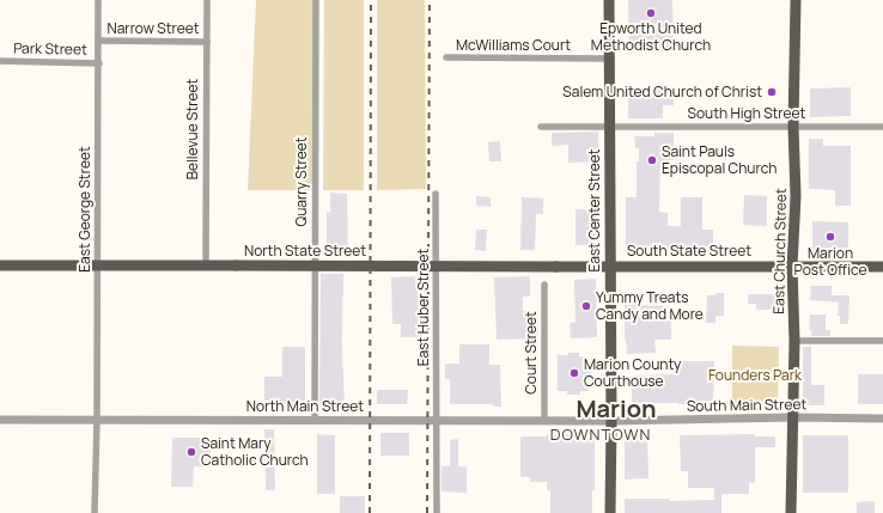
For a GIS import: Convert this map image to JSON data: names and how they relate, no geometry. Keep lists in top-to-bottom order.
{
  "streets": {
    "main road": [
      "East Center Street",
      "North State Street",
      "South State Street",
      "East Church Street"
    ],
    "street": [
      "Narrow Street",
      "McWilliams Court",
      "Park Street",
      "South High Street",
      "Bellevue Street",
      "Quarry Street",
      "East George Street",
      "East Huber Street",
      "Court Street",
      "South Main Street",
      "North Main Street"
    ]
  },
  "crossings": [
    ["Narrow Street", "Bellevue Street"],
    ["Narrow Street", "East George Street"],
    ["McWilliams Court", "East Center Street"],
    ["Park Street", "East George Street"],
    ["South High Street", "East Center Street"],
    ["South High Street", "East Church Street"],
    ["Quarry Street", "North Main Street"],
    ["East George Street", "North State Street"],
    ["East George Street", "North Main Street"],
    ["East Center Street", "North State Street"],
    ["East Center Street", "South State Street"],
    ["East Center Street", "South Main Street"],
    ["East Center Street", "North Main Street"],
    ["North State Street", "South State Street"],
    ["South State Street", "East Church Street"],
    ["East Church Street", "South Main Street"],
    ["East Huber Street", "North Main Street"],
    ["Court Street", "North Main Street"],
    ["South Main Street", "North Main Street"]
  ],
  "districts": ["Marion", "DOWNTOWN"],
  "parks": ["Founders Park"],
  "places": [
    "Epworth United Methodist Church",
    "Salem United Church of Christ",
    "Saint Pauls Episcopal Church",
    "Marion Post Office",
    "Yummy Treats Candy and More",
    "Marion County Courthouse",
    "Saint Mary Catholic Church"
  ]
}
